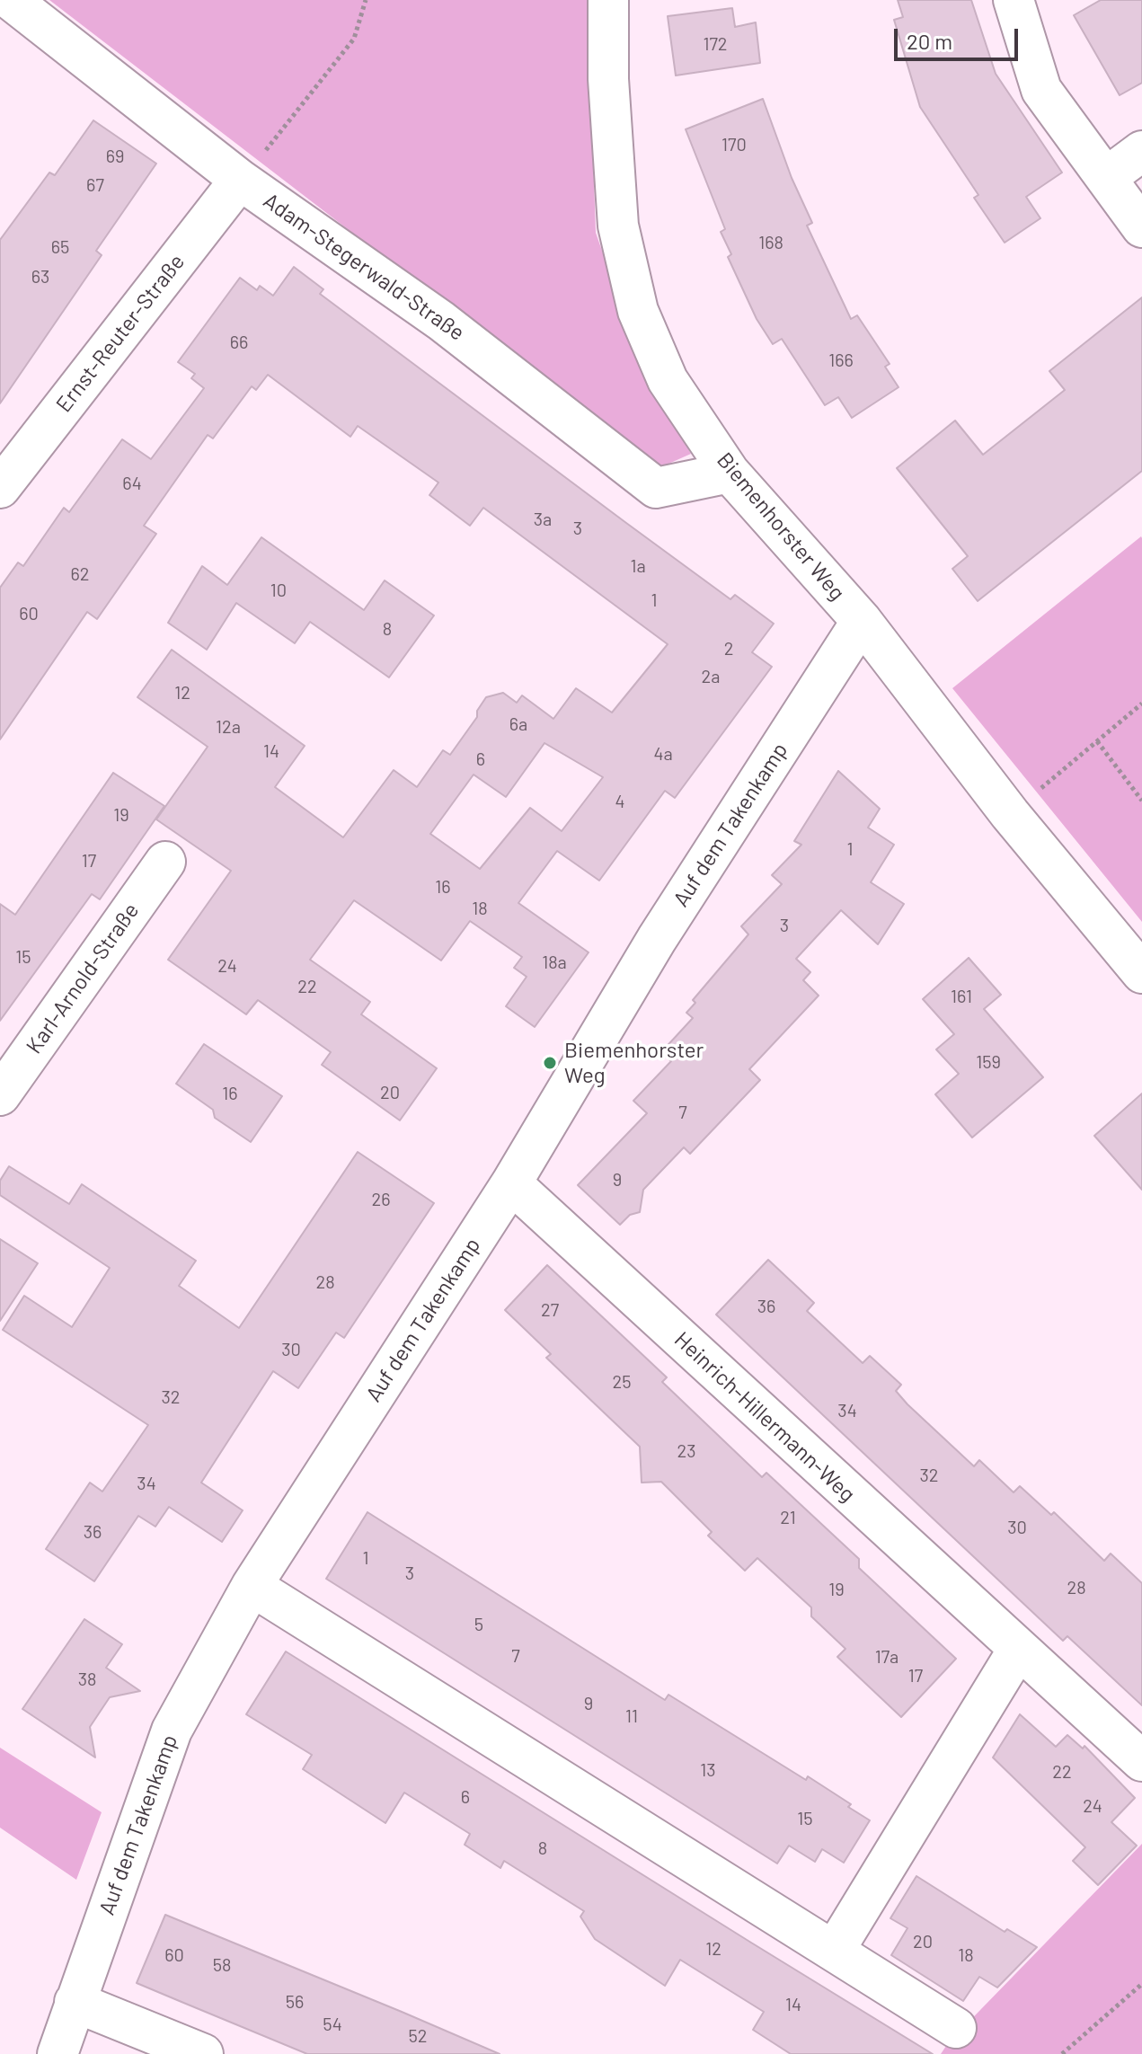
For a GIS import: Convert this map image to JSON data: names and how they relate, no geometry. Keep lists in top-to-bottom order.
{
  "streets": {
    "street": [
      "Adam-Stegerwald-Straße",
      "Ernst-Reuter-Straße",
      "Biemenhorster Weg",
      "Auf dem Takenkamp",
      "Karl-Arnold-Straße",
      "Heinrich-Hillermann-Weg"
    ]
  },
  "crossings": [
    ["Adam-Stegerwald-Straße", "Ernst-Reuter-Straße"],
    ["Adam-Stegerwald-Straße", "Biemenhorster Weg"],
    ["Biemenhorster Weg", "Auf dem Takenkamp"],
    ["Auf dem Takenkamp", "Heinrich-Hillermann-Weg"]
  ],
  "places": ["Biemenhorster Weg"],
  "house_numbers": [
    "172",
    "170",
    "69",
    "67",
    "168",
    "65",
    "63",
    "66",
    "166",
    "64",
    "3a",
    "3",
    "1a",
    "62",
    "10",
    "1",
    "60",
    "8",
    "2",
    "2a",
    "12",
    "6a",
    "12a",
    "14",
    "4a",
    "6",
    "4",
    "19",
    "1",
    "17",
    "16",
    "18",
    "3",
    "15",
    "18a",
    "24",
    "22",
    "161",
    "159",
    "20",
    "16",
    "7",
    "9",
    "26",
    "28",
    "36",
    "27",
    "30",
    "25",
    "32",
    "34",
    "23",
    "32",
    "34",
    "21",
    "30",
    "36",
    "1",
    "3",
    "28",
    "19",
    "5",
    "7",
    "17a",
    "17",
    "38",
    "9",
    "11",
    "13",
    "22",
    "6",
    "24",
    "15",
    "8",
    "20",
    "12",
    "60",
    "18",
    "58",
    "56",
    "14",
    "54",
    "52"
  ],
  "scale_bar": "20 m"
}
